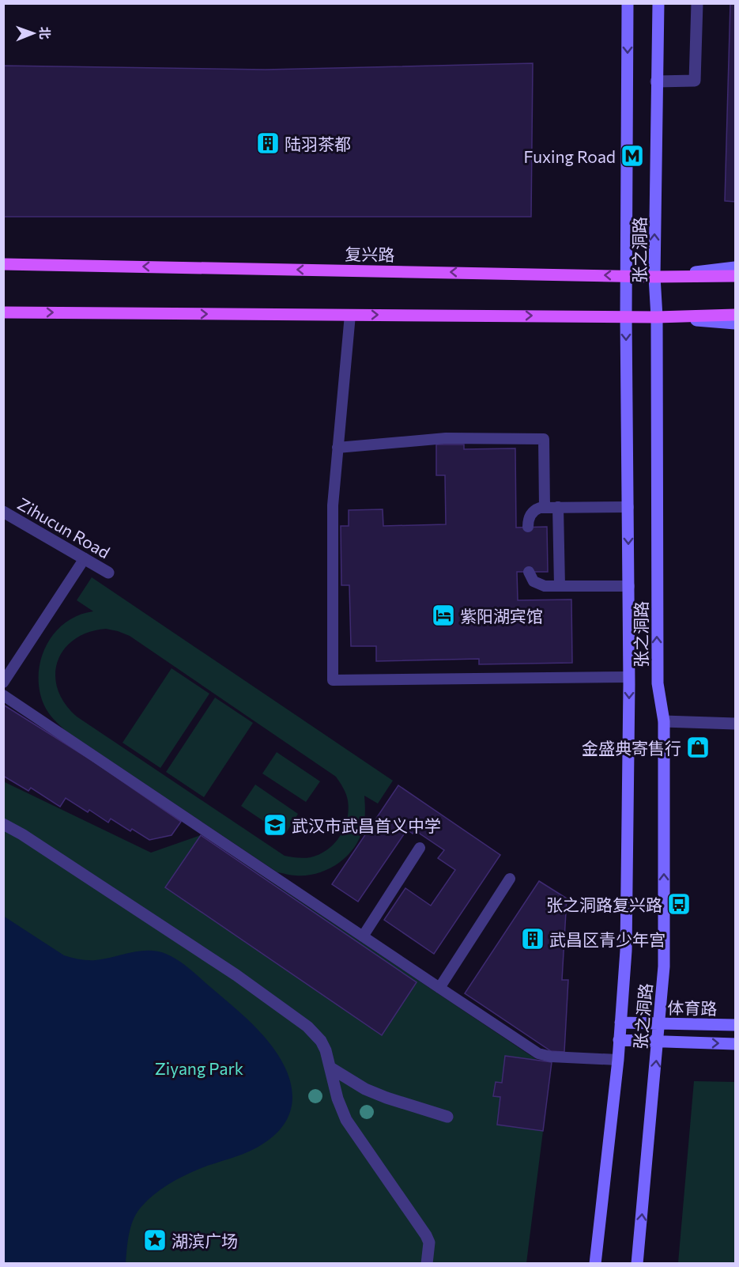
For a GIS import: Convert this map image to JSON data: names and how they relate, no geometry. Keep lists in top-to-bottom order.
{
  "streets": {
    "main road": ["张之洞路", "复兴路", "体育路"],
    "street": ["Zihucun Road"]
  },
  "crossings": [
    ["张之洞路", "复兴路"],
    ["张之洞路", "体育路"]
  ],
  "parks": ["Ziyang Park"],
  "places": {
    "building": ["陆羽茶都", "武昌区青少年宫"],
    "metro station": ["Fuxing Road"],
    "hotel": ["紫阳湖宾馆"],
    "shop": ["金盛典寄售行"],
    "school or university": ["武汉市武昌首义中学"],
    "bus stop": ["张之洞路复兴路"],
    "place": ["湖滨广场"]
  },
  "north": "right"
}
